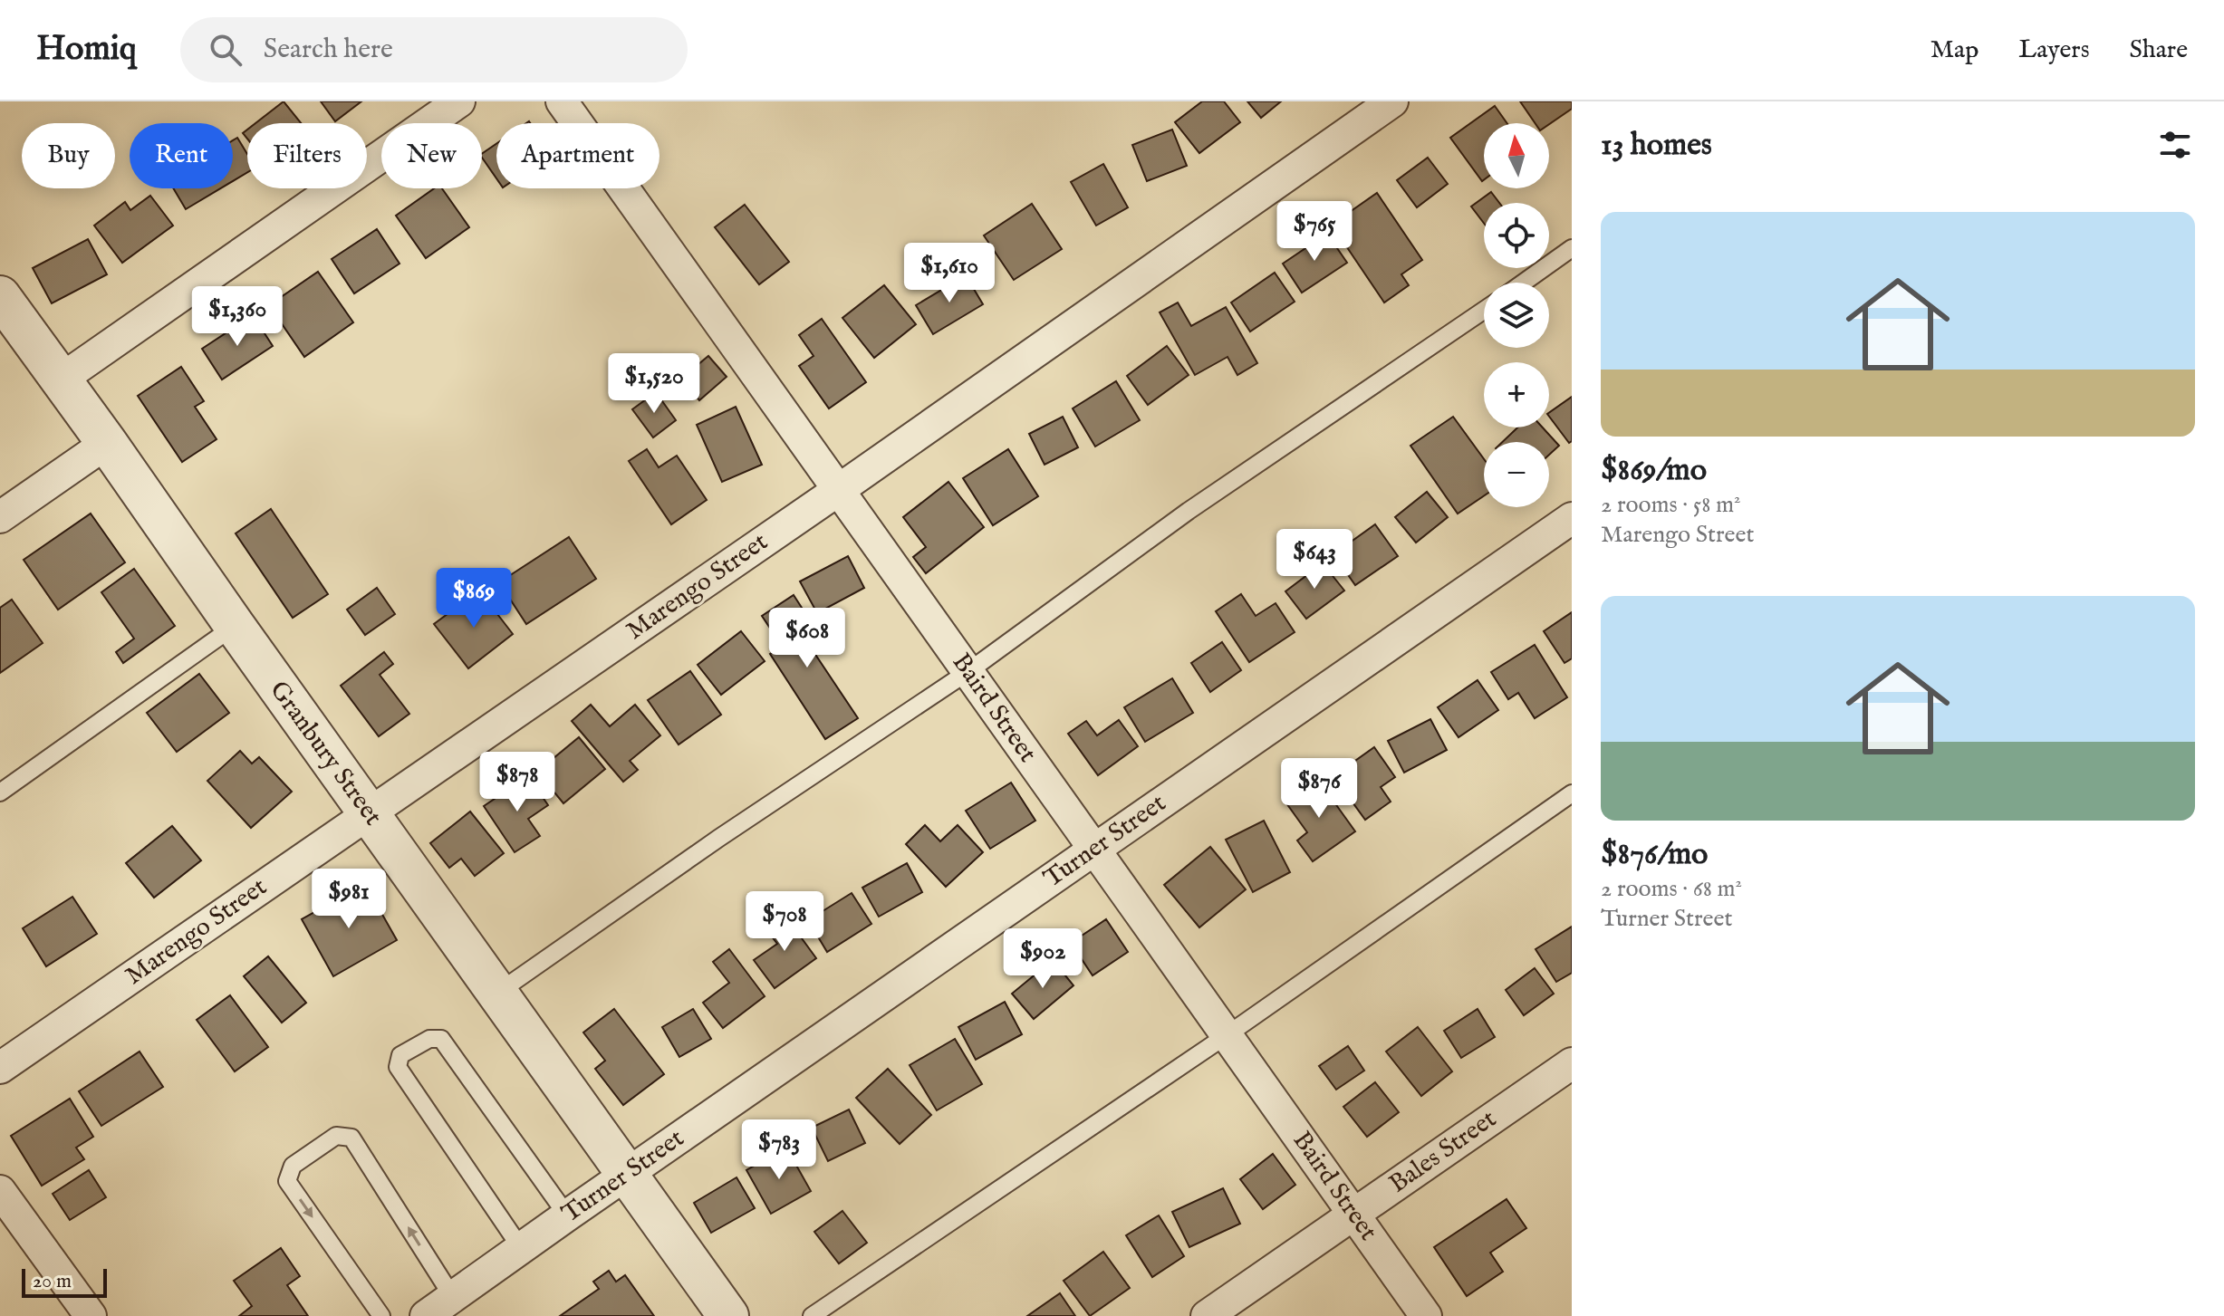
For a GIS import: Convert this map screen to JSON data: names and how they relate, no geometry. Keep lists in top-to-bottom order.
{
  "streets": {
    "street": [
      "Marengo Street",
      "Baird Street",
      "Granbury Street",
      "Turner Street",
      "Bales Street"
    ]
  },
  "crossings": [
    ["Marengo Street", "Baird Street"],
    ["Marengo Street", "Granbury Street"],
    ["Baird Street", "Turner Street"],
    ["Baird Street", "Bales Street"],
    ["Granbury Street", "Turner Street"]
  ],
  "scale_bar": "20 m",
  "north": "top",
  "page": {
    "header": "Homiq",
    "search": "Search here",
    "nav": ["Map", "Layers", "Share"],
    "heading": "13 homes",
    "map_buttons": ["+", "−"],
    "chip": [
      "Buy",
      "Rent",
      "Filters",
      "New",
      "Apartment"
    ],
    "list": [
      {
        "name": "$869/mo",
        "note": "2 rooms · 58 m² · Marengo Street"
      },
      {
        "name": "$876/mo",
        "note": "2 rooms · 68 m² · Turner Street"
      }
    ],
    "price": [
      "$765",
      "$1,610",
      "$1,360",
      "$1,520",
      "$643",
      "$869",
      "$608",
      "$878",
      "$876",
      "$981",
      "$708",
      "$902",
      "$783"
    ],
    "scale": "20 m"
  }
}
